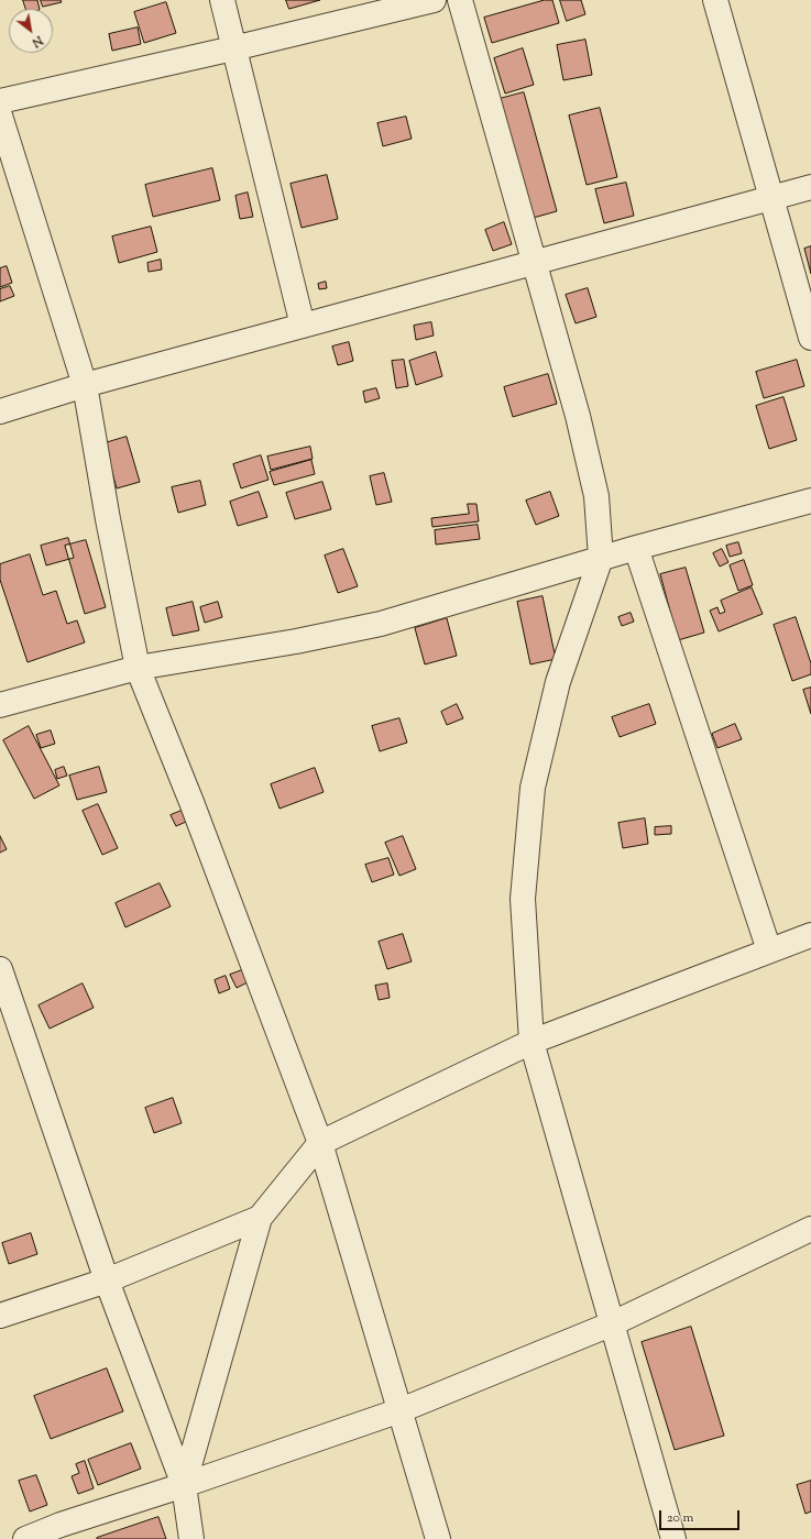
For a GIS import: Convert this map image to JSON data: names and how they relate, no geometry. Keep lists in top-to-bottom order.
{
  "scale_bar": "20 m",
  "north": "bottom right"
}
